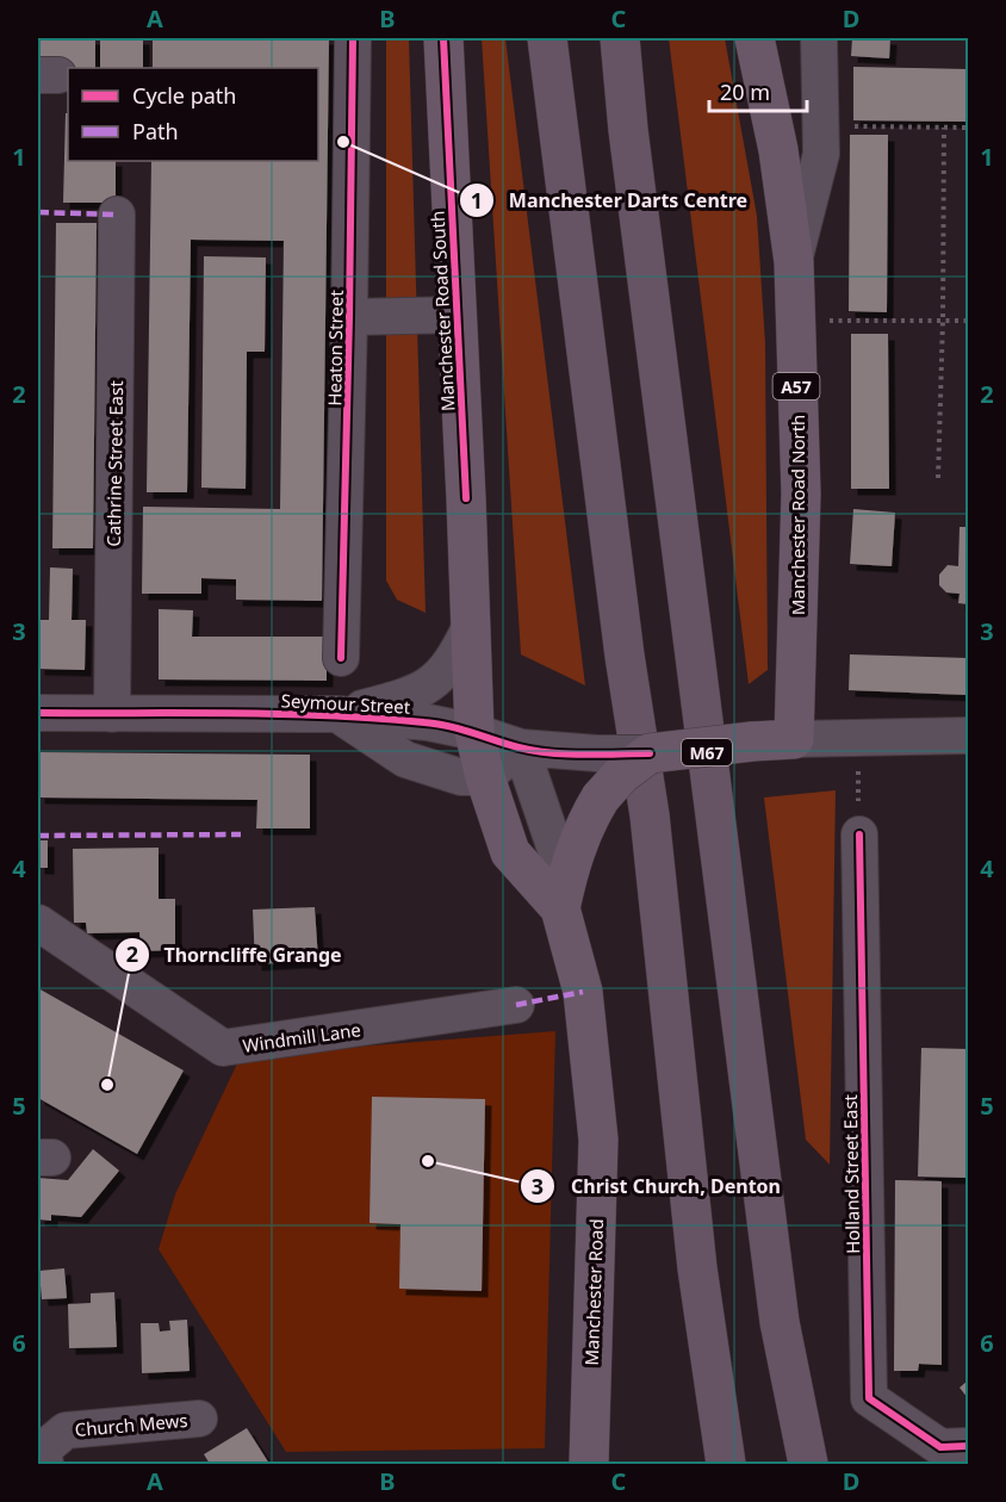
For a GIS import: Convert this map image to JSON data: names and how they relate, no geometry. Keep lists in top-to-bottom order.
{
  "streets": {
    "highway": ["M67"],
    "main road": [
      "Manchester Road South",
      "A57",
      "Manchester Road North",
      "Seymour Street",
      "Manchester Road"
    ],
    "street": [
      "Heaton Street",
      "Cathrine Street East",
      "Windmill Lane",
      "Holland Street East",
      "Church Mews"
    ]
  },
  "crossings": [
    ["Manchester Road South", "Seymour Street"],
    ["Manchester Road South", "Manchester Road"],
    ["Cathrine Street East", "Seymour Street"],
    ["Manchester Road North", "Seymour Street"],
    ["Seymour Street", "Manchester Road"]
  ],
  "places": ["Manchester Darts Centre", "Thorncliffe Grange", "Christ Church, Denton"],
  "legend": ["Cycle path", "Path"],
  "scale_bar": "20 m",
  "grid": {
    "columns": [
      "A",
      "B",
      "C",
      "D"
    ],
    "rows": [
      "1",
      "2",
      "3",
      "4",
      "5",
      "6"
    ]
  }
}
